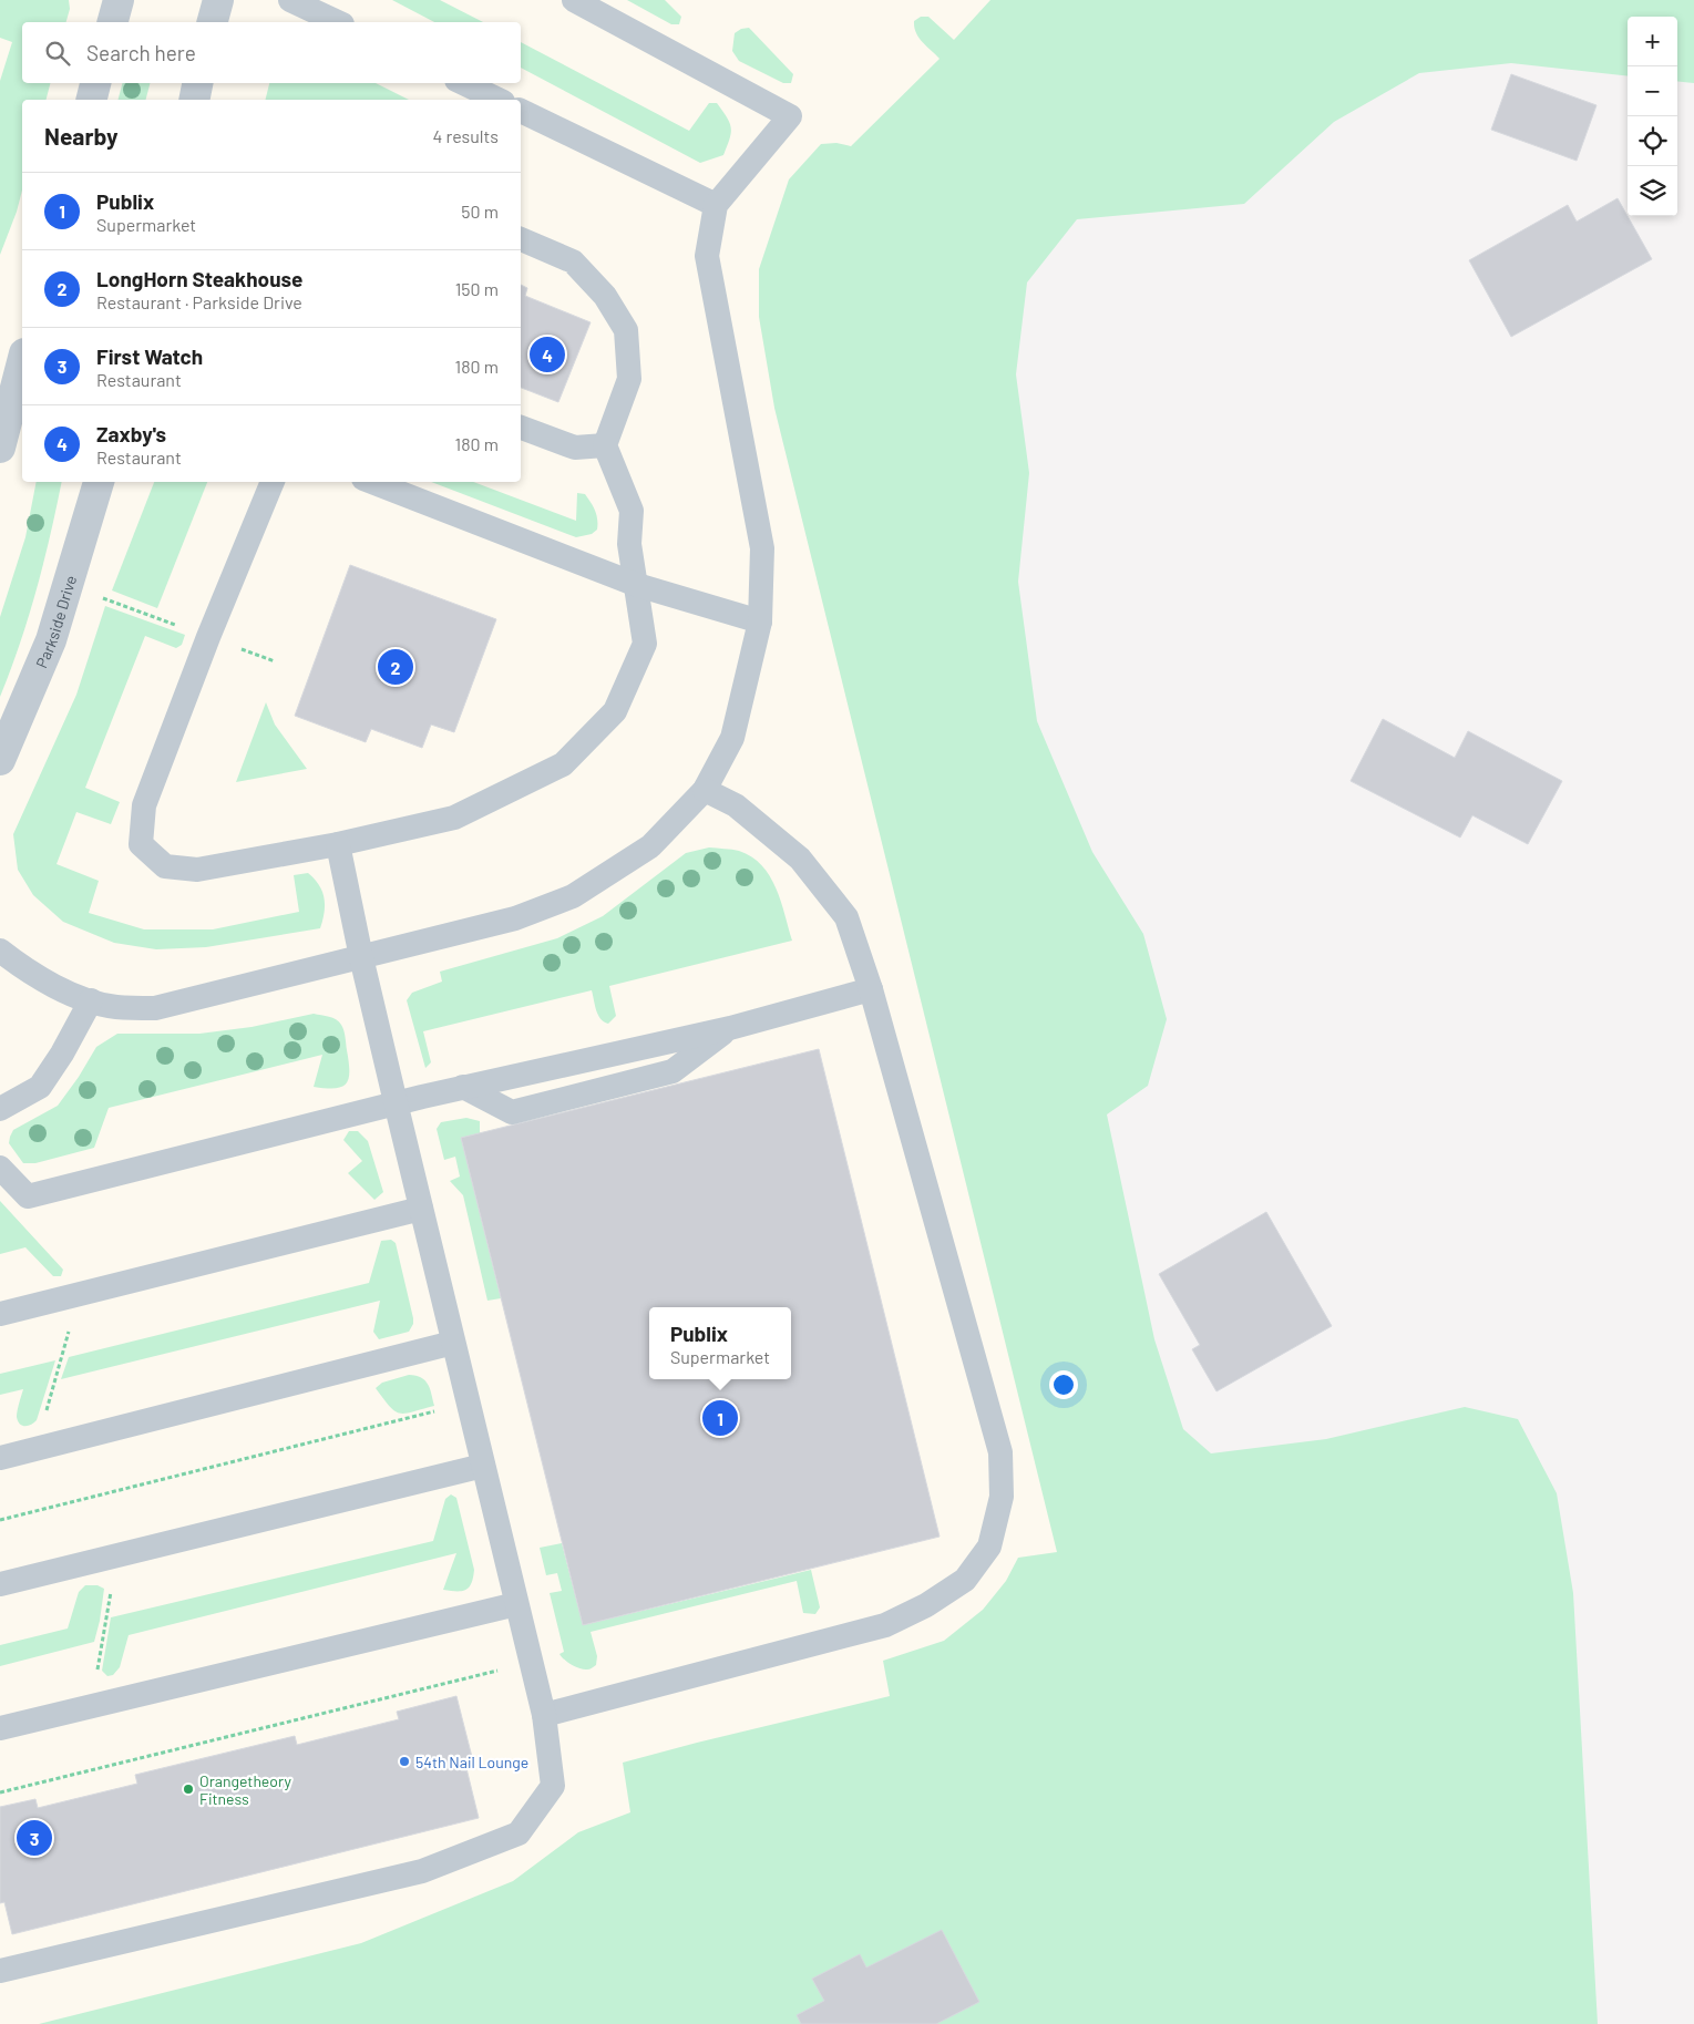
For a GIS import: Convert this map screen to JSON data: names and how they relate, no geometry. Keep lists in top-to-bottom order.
{
  "streets": {
    "street": ["Parkside Drive"]
  },
  "places": ["54th Nail Lounge", "Orangetheory Fitness"],
  "page": {
    "map_buttons": ["+", "−"],
    "search": "Search here",
    "heading": ["Nearby", "4 results"],
    "list": [
      {
        "mark": "1",
        "name": "Publix",
        "note": "Supermarket",
        "value": "50 m"
      },
      {
        "mark": "2",
        "name": "LongHorn Steakhouse",
        "note": "Restaurant · Parkside Drive",
        "value": "150 m"
      },
      {
        "mark": "3",
        "name": "First Watch",
        "note": "Restaurant",
        "value": "180 m"
      },
      {
        "mark": "4",
        "name": "Zaxby's",
        "note": "Restaurant",
        "value": "180 m"
      }
    ],
    "pins": [
      "4",
      "2",
      "1",
      "3"
    ],
    "popup": ["Publix", "Supermarket"]
  }
}
